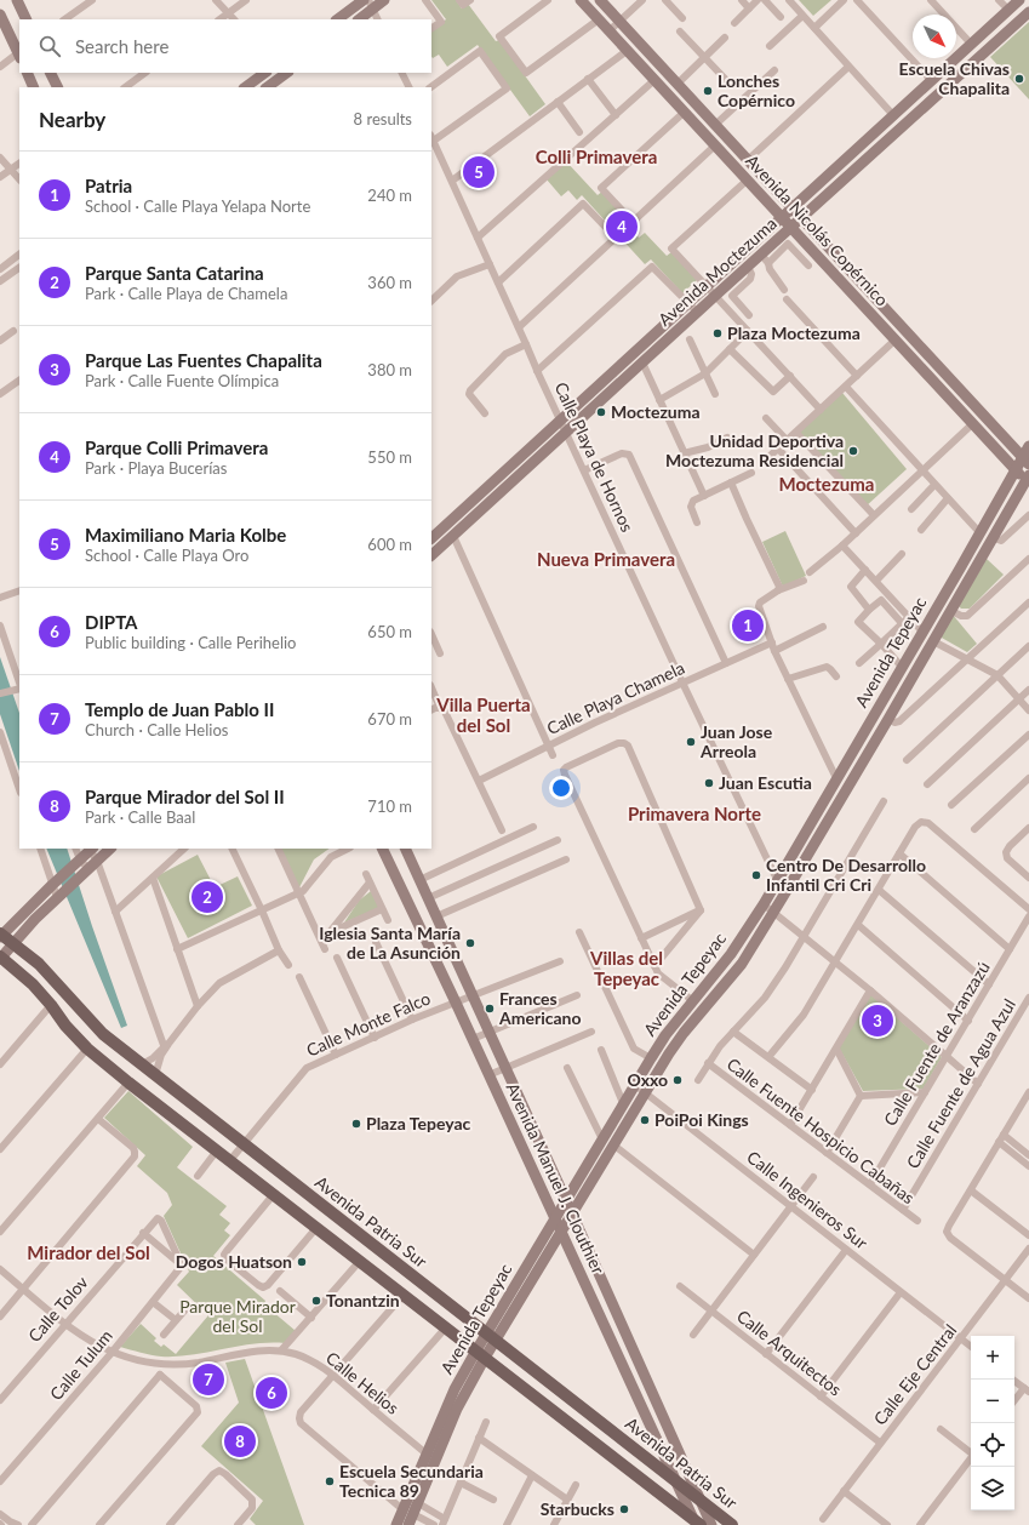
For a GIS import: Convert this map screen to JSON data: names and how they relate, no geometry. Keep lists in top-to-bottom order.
{
  "streets": {
    "main road": ["Avenida Patria Sur"],
    "street": [
      "Avenida Nicolás Copérnico",
      "Avenida Moctezuma",
      "Calle Playa de Hornos",
      "Avenida Tepeyac",
      "Calle Playa Chamela",
      "Calle Monte Falco",
      "Calle Fuente de Aranzazú",
      "Calle Fuente de Agua Azul",
      "Calle Fuente Hospicio Cabañas",
      "Avenida Manuel J. Clouthier",
      "Calle Ingenieros Sur",
      "Calle Tolov",
      "Calle Arquitectos",
      "Calle Tulum",
      "Calle Eje Central",
      "Calle Helios"
    ]
  },
  "crossings": [
    ["Avenida Nicolás Copérnico", "Avenida Moctezuma"],
    ["Avenida Nicolás Copérnico", "Avenida Tepeyac"],
    ["Avenida Moctezuma", "Calle Playa de Hornos"],
    ["Calle Playa de Hornos", "Avenida Tepeyac"],
    ["Calle Playa de Hornos", "Calle Playa Chamela"],
    ["Avenida Tepeyac", "Avenida Manuel J. Clouthier"],
    ["Avenida Tepeyac", "Calle Ingenieros Sur"],
    ["Avenida Tepeyac", "Avenida Patria Sur"],
    ["Avenida Tepeyac", "Calle Helios"],
    ["Calle Monte Falco", "Avenida Manuel J. Clouthier"],
    ["Calle Monte Falco", "Avenida Patria Sur"],
    ["Calle Fuente de Aranzazú", "Calle Fuente Hospicio Cabañas"],
    ["Calle Fuente de Agua Azul", "Calle Fuente Hospicio Cabañas"],
    ["Avenida Manuel J. Clouthier", "Avenida Patria Sur"],
    ["Calle Ingenieros Sur", "Calle Eje Central"],
    ["Calle Tolov", "Calle Tulum"],
    ["Calle Tolov", "Calle Helios"],
    ["Calle Arquitectos", "Calle Eje Central"],
    ["Calle Tulum", "Calle Helios"]
  ],
  "districts": [
    "Colli Primavera",
    "Moctezuma",
    "Nueva Primavera",
    "Villa Puerta del Sol",
    "Primavera Norte",
    "Villas del Tepeyac",
    "Mirador del Sol"
  ],
  "parks": ["Parque Mirador del Sol"],
  "places": [
    "Escuela Chivas Chapalita",
    "Lonches Copérnico",
    "Plaza Moctezuma",
    "Moctezuma",
    "Unidad Deportiva Moctezuma Residencial",
    "Juan Jose Arreola",
    "Juan Escutia",
    "Centro De Desarrollo Infantil Cri Cri",
    "Iglesia Santa María de La Asunción",
    "Frances Americano",
    "Oxxo",
    "PoiPoi Kings",
    "Plaza Tepeyac",
    "Dogos Huatson",
    "Tonantzin",
    "Escuela Secundaria Tecnica 89",
    "Starbucks"
  ],
  "north": "bottom right",
  "page": {
    "search": "Search here",
    "heading": ["Nearby", "8 results"],
    "list": [
      {
        "mark": "1",
        "name": "Patria",
        "note": "School · Calle Playa Yelapa Norte",
        "value": "240 m"
      },
      {
        "mark": "2",
        "name": "Parque Santa Catarina",
        "note": "Park · Calle Playa de Chamela",
        "value": "360 m"
      },
      {
        "mark": "3",
        "name": "Parque Las Fuentes Chapalita",
        "note": "Park · Calle Fuente Olímpica",
        "value": "380 m"
      },
      {
        "mark": "4",
        "name": "Parque Colli Primavera",
        "note": "Park · Playa Bucerías",
        "value": "550 m"
      },
      {
        "mark": "5",
        "name": "Maximiliano Maria Kolbe",
        "note": "School · Calle Playa Oro",
        "value": "600 m"
      },
      {
        "mark": "6",
        "name": "DIPTA",
        "note": "Public building · Calle Perihelio",
        "value": "650 m"
      },
      {
        "mark": "7",
        "name": "Templo de Juan Pablo II",
        "note": "Church · Calle Helios",
        "value": "670 m"
      },
      {
        "mark": "8",
        "name": "Parque Mirador del Sol II",
        "note": "Park · Calle Baal",
        "value": "710 m"
      }
    ],
    "pins": [
      "5",
      "4",
      "1",
      "2",
      "3",
      "7",
      "6",
      "8"
    ],
    "map_buttons": ["+", "−"]
  }
}
